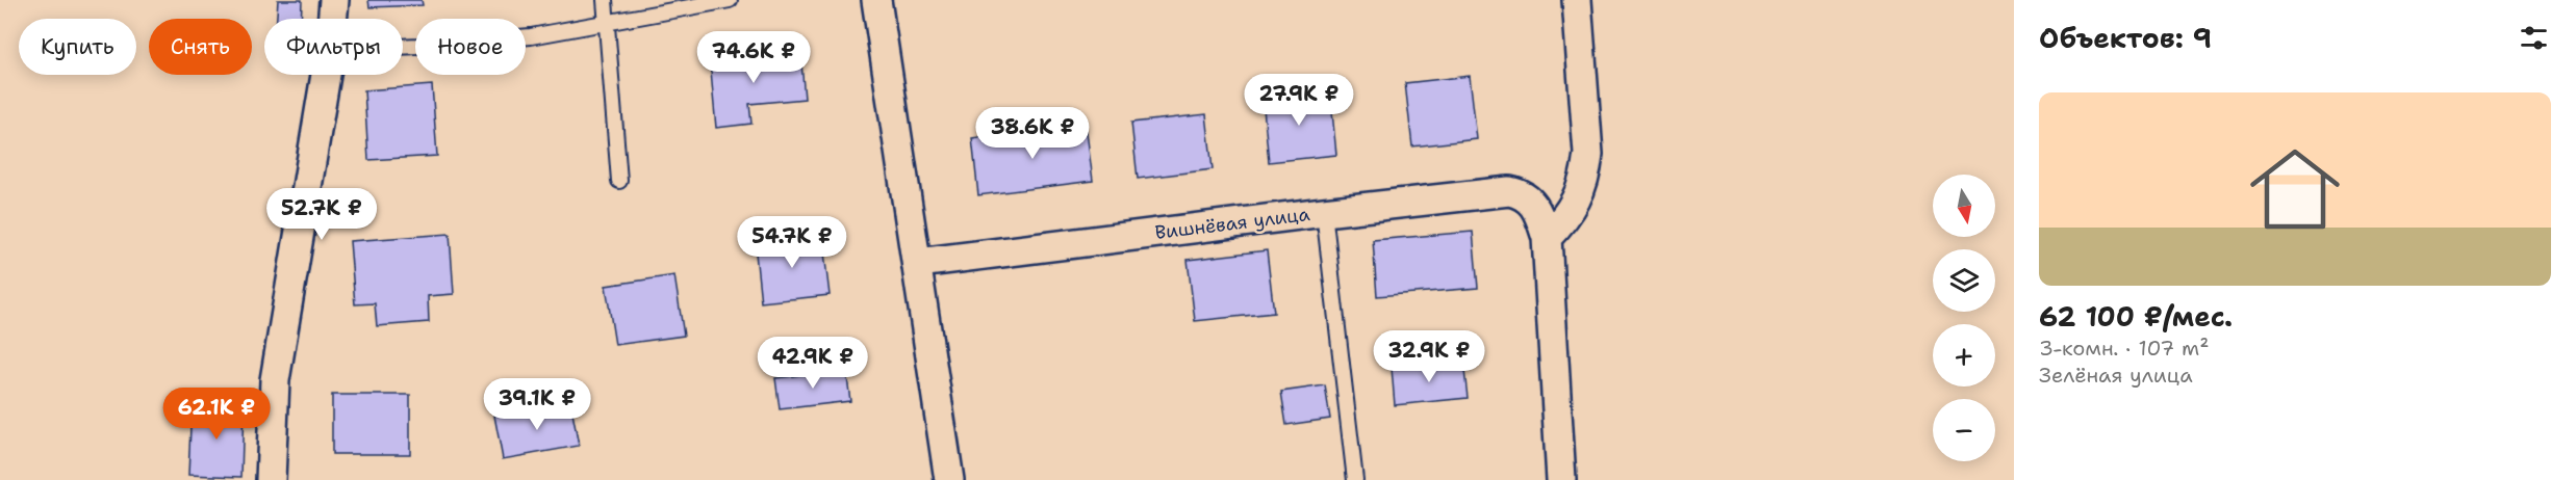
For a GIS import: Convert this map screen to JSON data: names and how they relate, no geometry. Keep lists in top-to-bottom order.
{
  "streets": {
    "street": ["Вишнёвая улица"]
  },
  "north": "bottom",
  "page": {
    "heading": "Объектов: 9",
    "chip": [
      "Купить",
      "Снять",
      "Фильтры",
      "Новое"
    ],
    "price": [
      "74.6K ₽",
      "27.9K ₽",
      "38.6K ₽",
      "52.7K ₽",
      "54.7K ₽",
      "32.9K ₽",
      "42.9K ₽",
      "39.1K ₽",
      "62.1K ₽"
    ],
    "list": [
      {
        "name": "62 100 ₽/мес.",
        "note": "3-комн. · 107 m² · Зелёная улица"
      }
    ],
    "map_buttons": ["+", "−"]
  }
}
